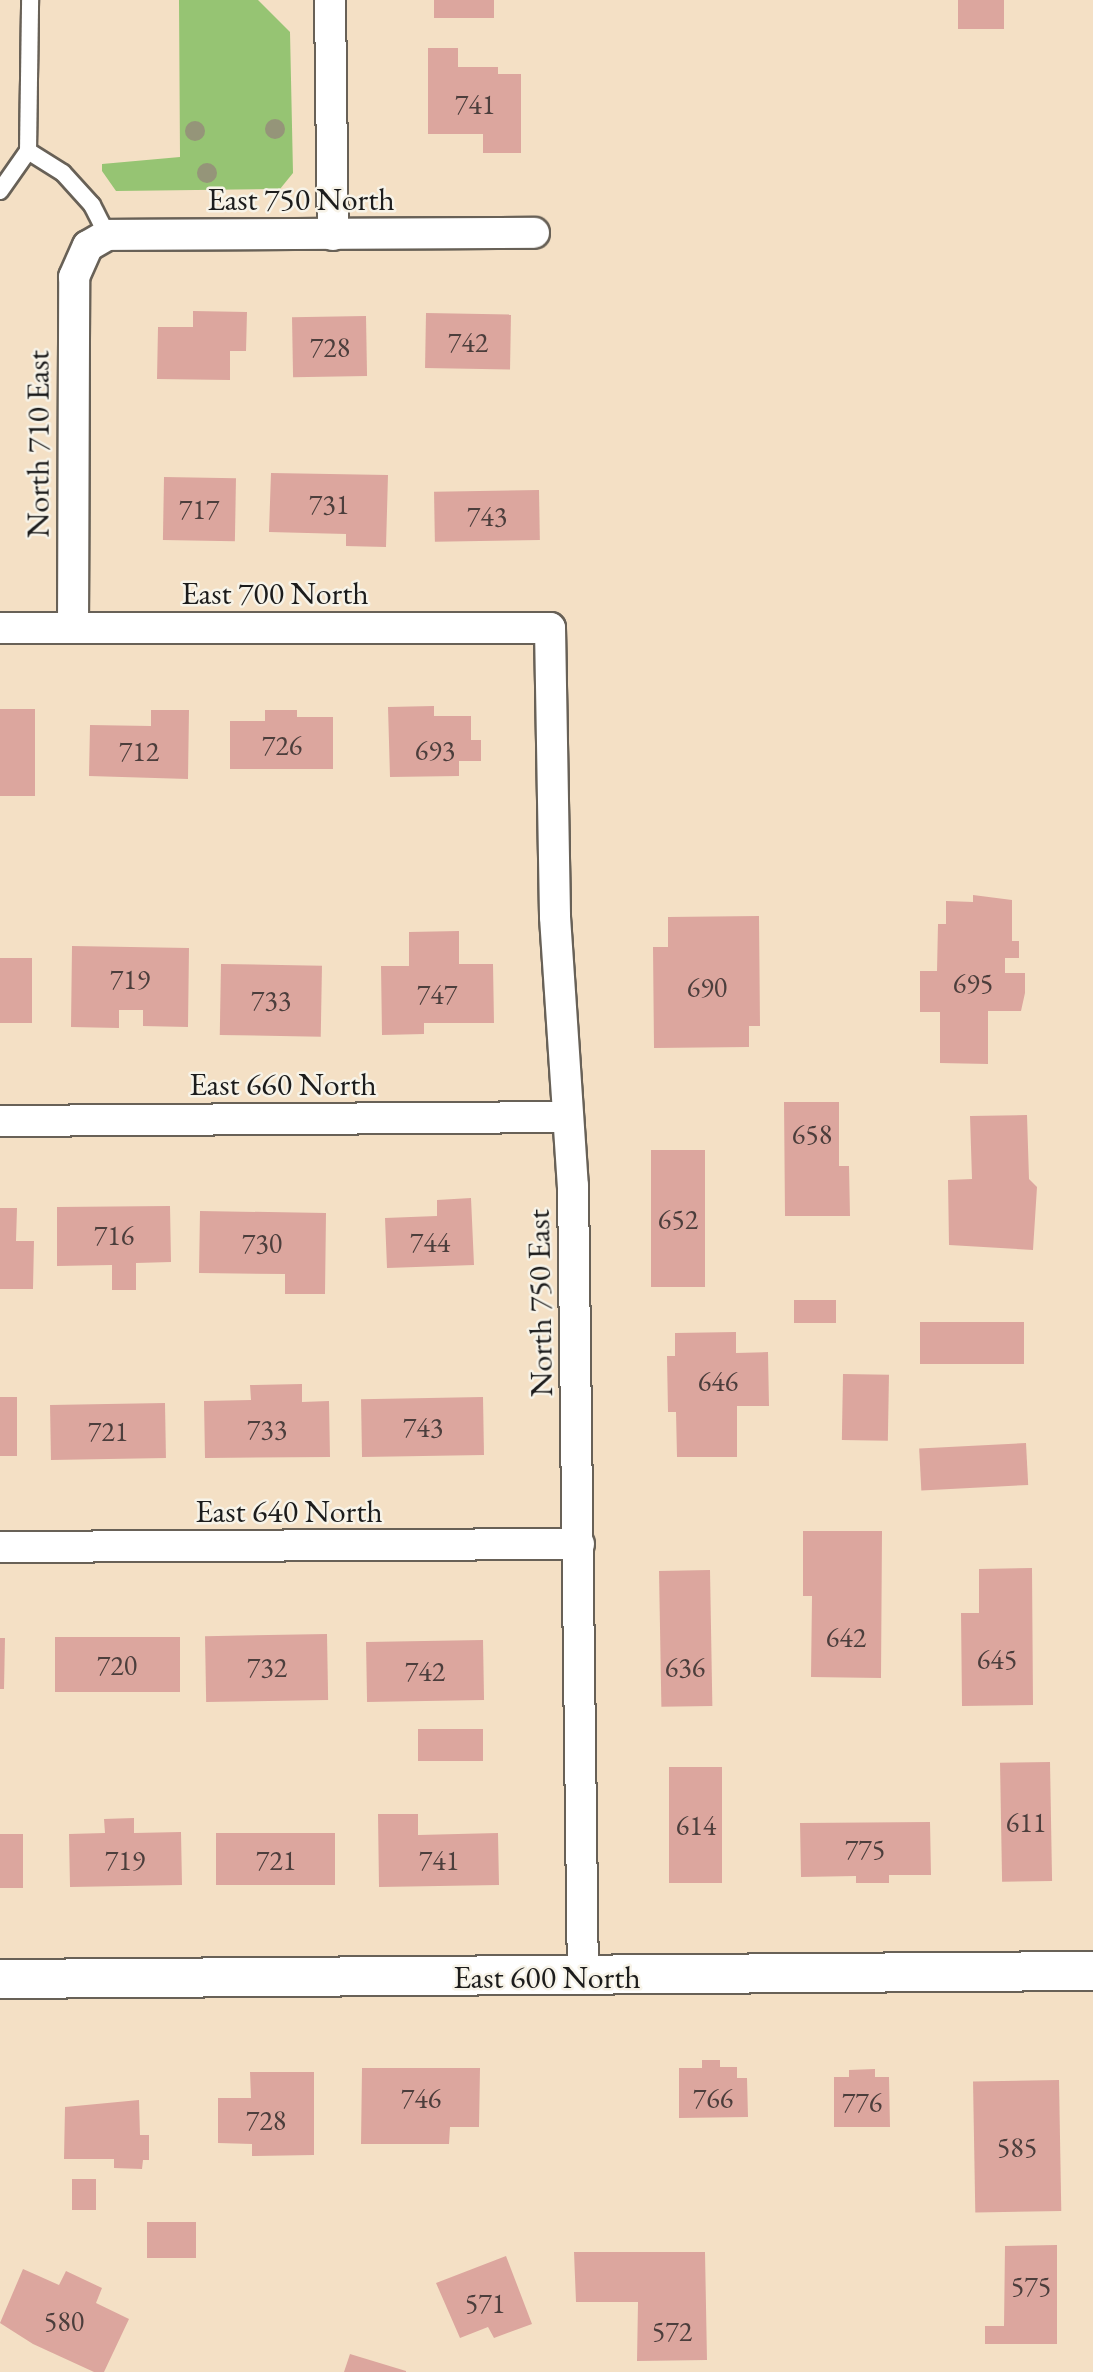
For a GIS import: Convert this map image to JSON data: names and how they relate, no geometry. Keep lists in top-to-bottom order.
{
  "streets": {
    "street": [
      "East 750 North",
      "North 710 East",
      "East 700 North",
      "East 660 North",
      "North 750 East",
      "East 640 North",
      "East 600 North"
    ]
  },
  "crossings": [
    ["East 750 North", "North 710 East"],
    ["North 710 East", "East 700 North"],
    ["East 700 North", "North 750 East"],
    ["East 660 North", "North 750 East"],
    ["North 750 East", "East 640 North"],
    ["North 750 East", "East 600 North"]
  ],
  "house_numbers": [
    "741",
    "742",
    "728",
    "731",
    "717",
    "743",
    "726",
    "693",
    "712",
    "719",
    "695",
    "690",
    "747",
    "733",
    "658",
    "652",
    "716",
    "744",
    "730",
    "646",
    "743",
    "733",
    "721",
    "642",
    "645",
    "720",
    "732",
    "636",
    "742",
    "611",
    "614",
    "775",
    "719",
    "721",
    "741",
    "746",
    "766",
    "776",
    "728",
    "585",
    "575",
    "571",
    "580",
    "572"
  ]
}
